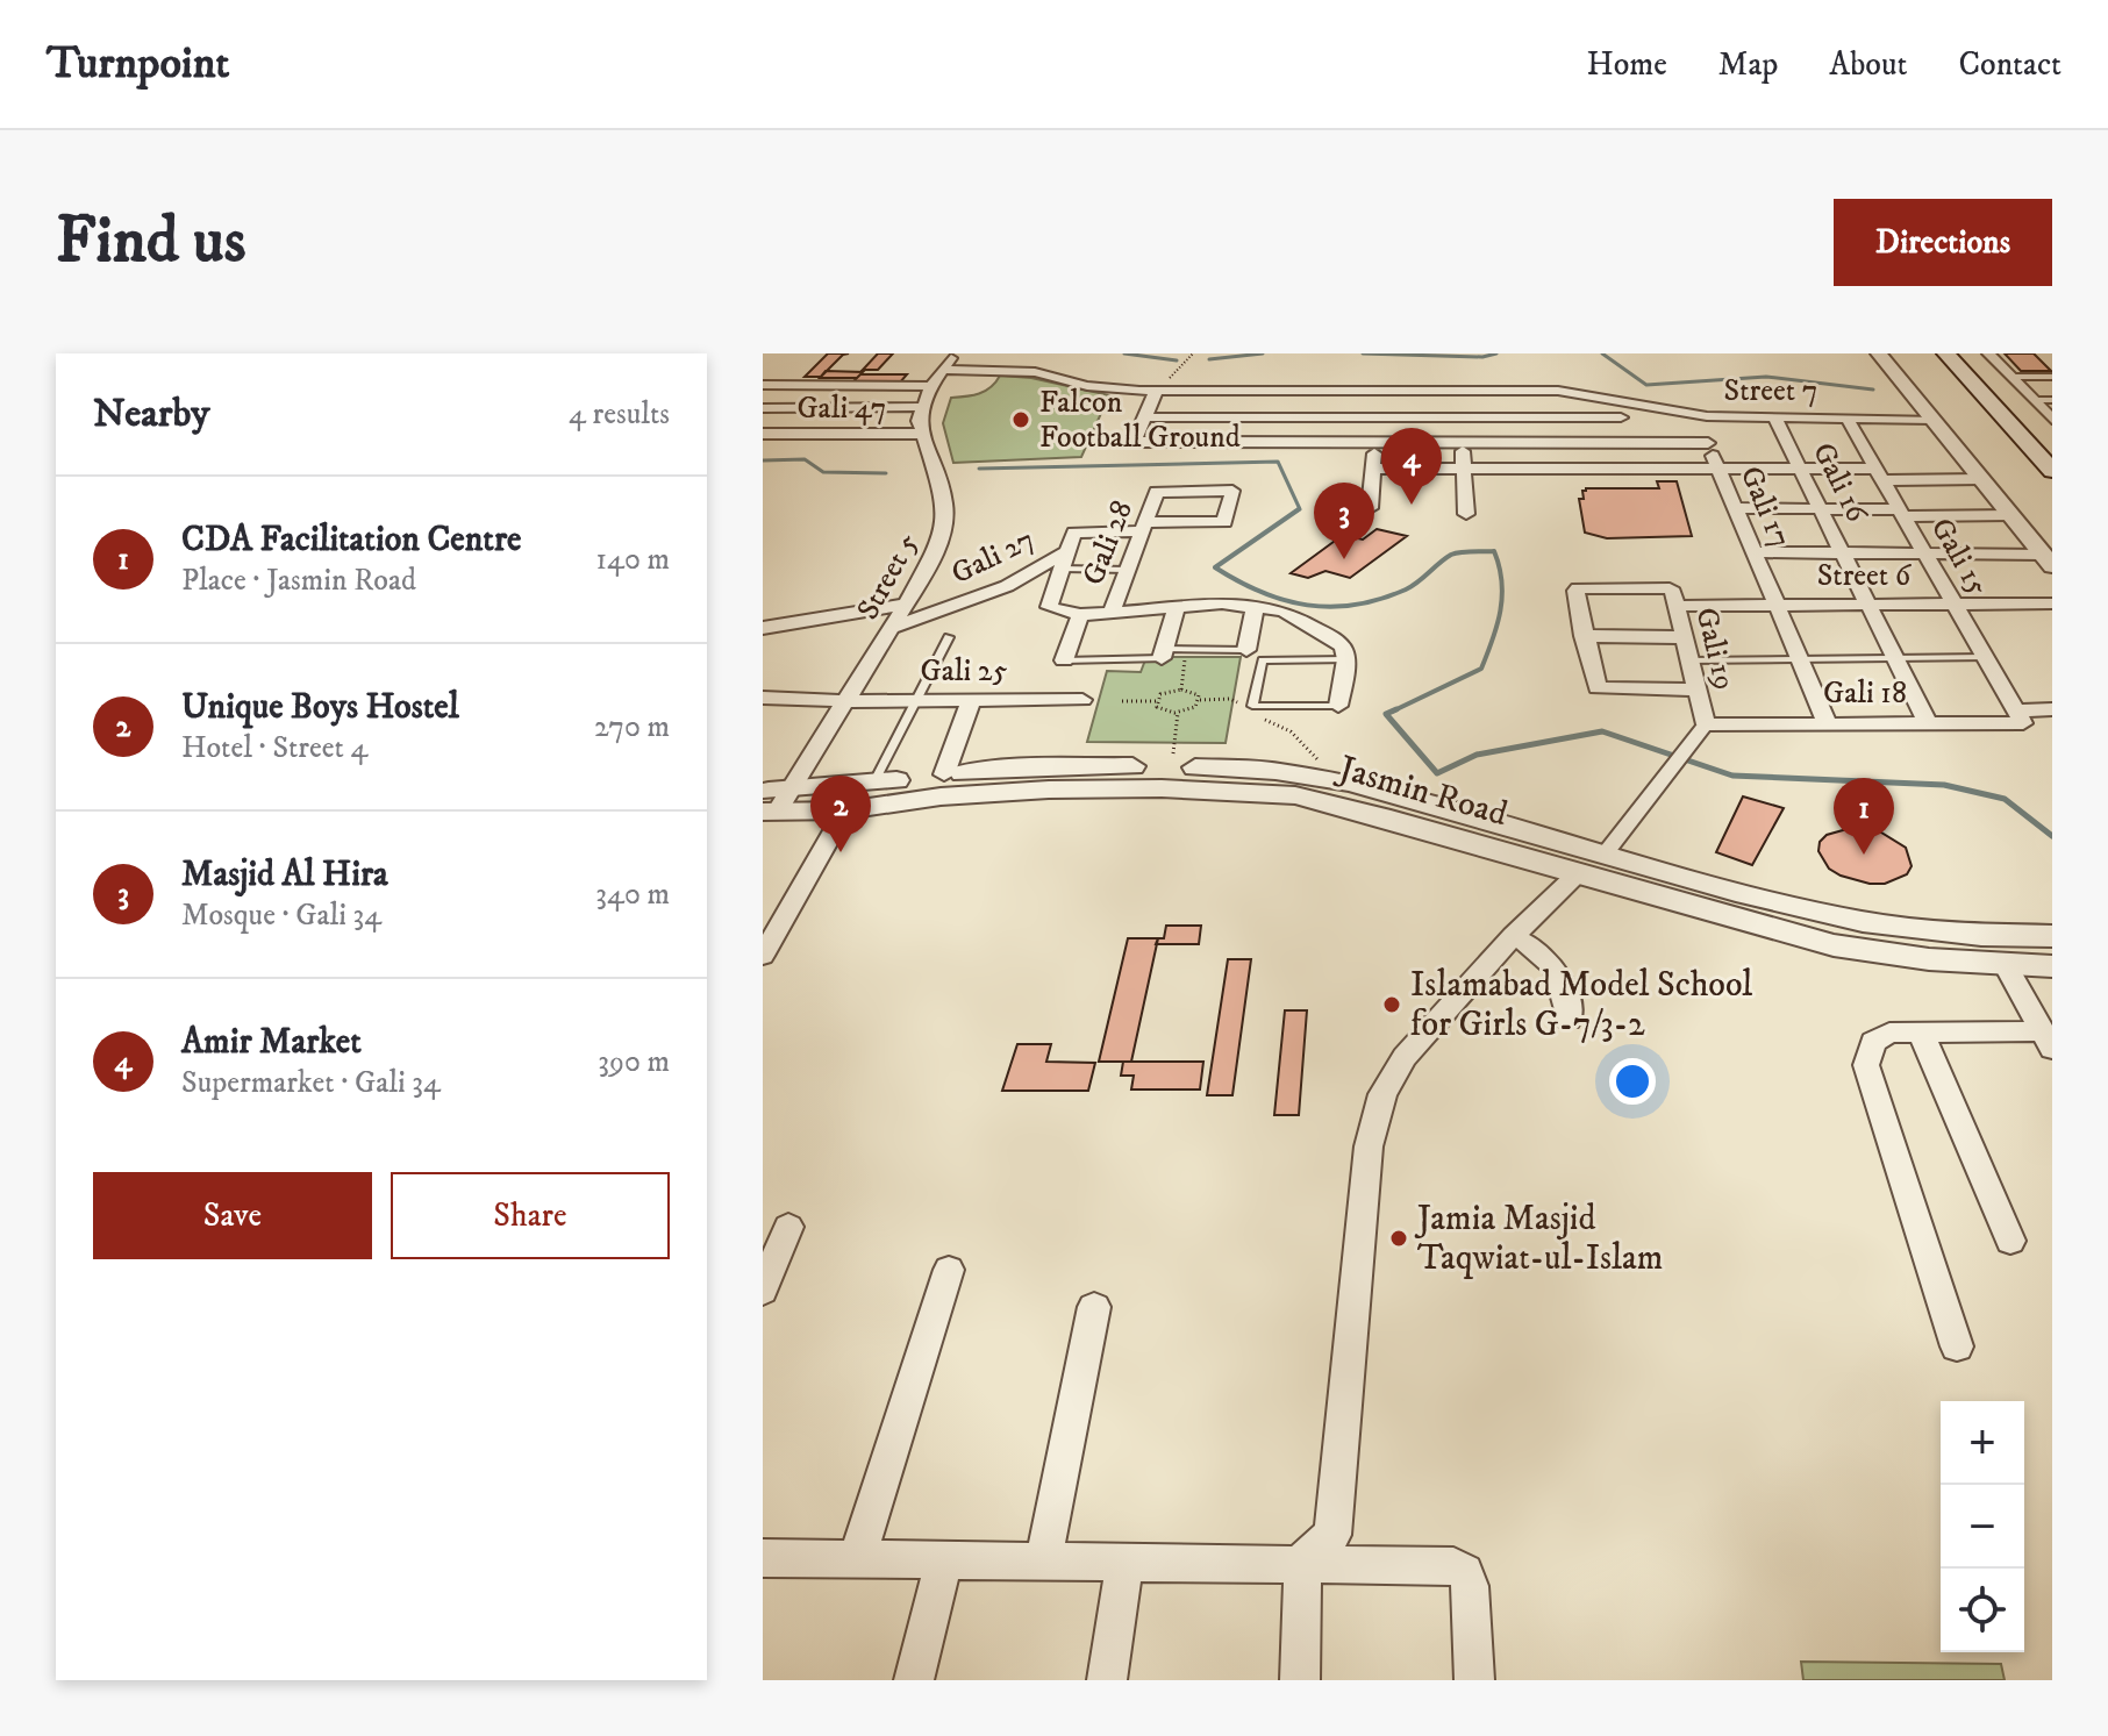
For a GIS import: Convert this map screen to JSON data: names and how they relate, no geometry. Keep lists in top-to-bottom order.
{
  "streets": {
    "street": [
      "Street 7",
      "Gali 47",
      "Gali 16",
      "Gali 17",
      "Gali 28",
      "Gali 27",
      "Gali 15",
      "Street 6",
      "Street 5",
      "Gali 19",
      "Gali 25",
      "Gali 18",
      "Jasmin Road"
    ]
  },
  "crossings": [
    ["Street 7", "Gali 16"],
    ["Street 7", "Gali 17"],
    ["Street 7", "Gali 15"],
    ["Street 7", "Street 5"],
    ["Gali 47", "Street 5"],
    ["Gali 16", "Street 6"],
    ["Gali 16", "Gali 18"],
    ["Gali 17", "Street 6"],
    ["Gali 17", "Gali 18"],
    ["Gali 28", "Gali 27"],
    ["Gali 27", "Street 5"],
    ["Gali 15", "Street 6"],
    ["Gali 15", "Gali 18"],
    ["Street 6", "Gali 19"],
    ["Street 5", "Gali 25"],
    ["Street 5", "Jasmin Road"],
    ["Gali 19", "Gali 18"]
  ],
  "places": ["Falcon Football Ground", "Islamabad Model School for Girls G-7/3-2", "Jamia Masjid Taqwiat-ul-Islam"],
  "page": {
    "header": "Turnpoint",
    "nav": [
      "Home",
      "Map",
      "About",
      "Contact"
    ],
    "buttons": [
      "Directions",
      ["Save", "Share"]
    ],
    "title": "Find us",
    "heading": ["Nearby", "4 results"],
    "pins": [
      "4",
      "3",
      "2",
      "1"
    ],
    "list": [
      {
        "mark": "1",
        "name": "CDA Facilitation Centre",
        "note": "Place · Jasmin Road",
        "value": "140 m"
      },
      {
        "mark": "2",
        "name": "Unique Boys Hostel",
        "note": "Hotel · Street 4",
        "value": "270 m"
      },
      {
        "mark": "3",
        "name": "Masjid Al Hira",
        "note": "Mosque · Gali 34",
        "value": "340 m"
      },
      {
        "mark": "4",
        "name": "Amir Market",
        "note": "Supermarket · Gali 34",
        "value": "390 m"
      }
    ],
    "map_buttons": ["+", "−"]
  }
}
